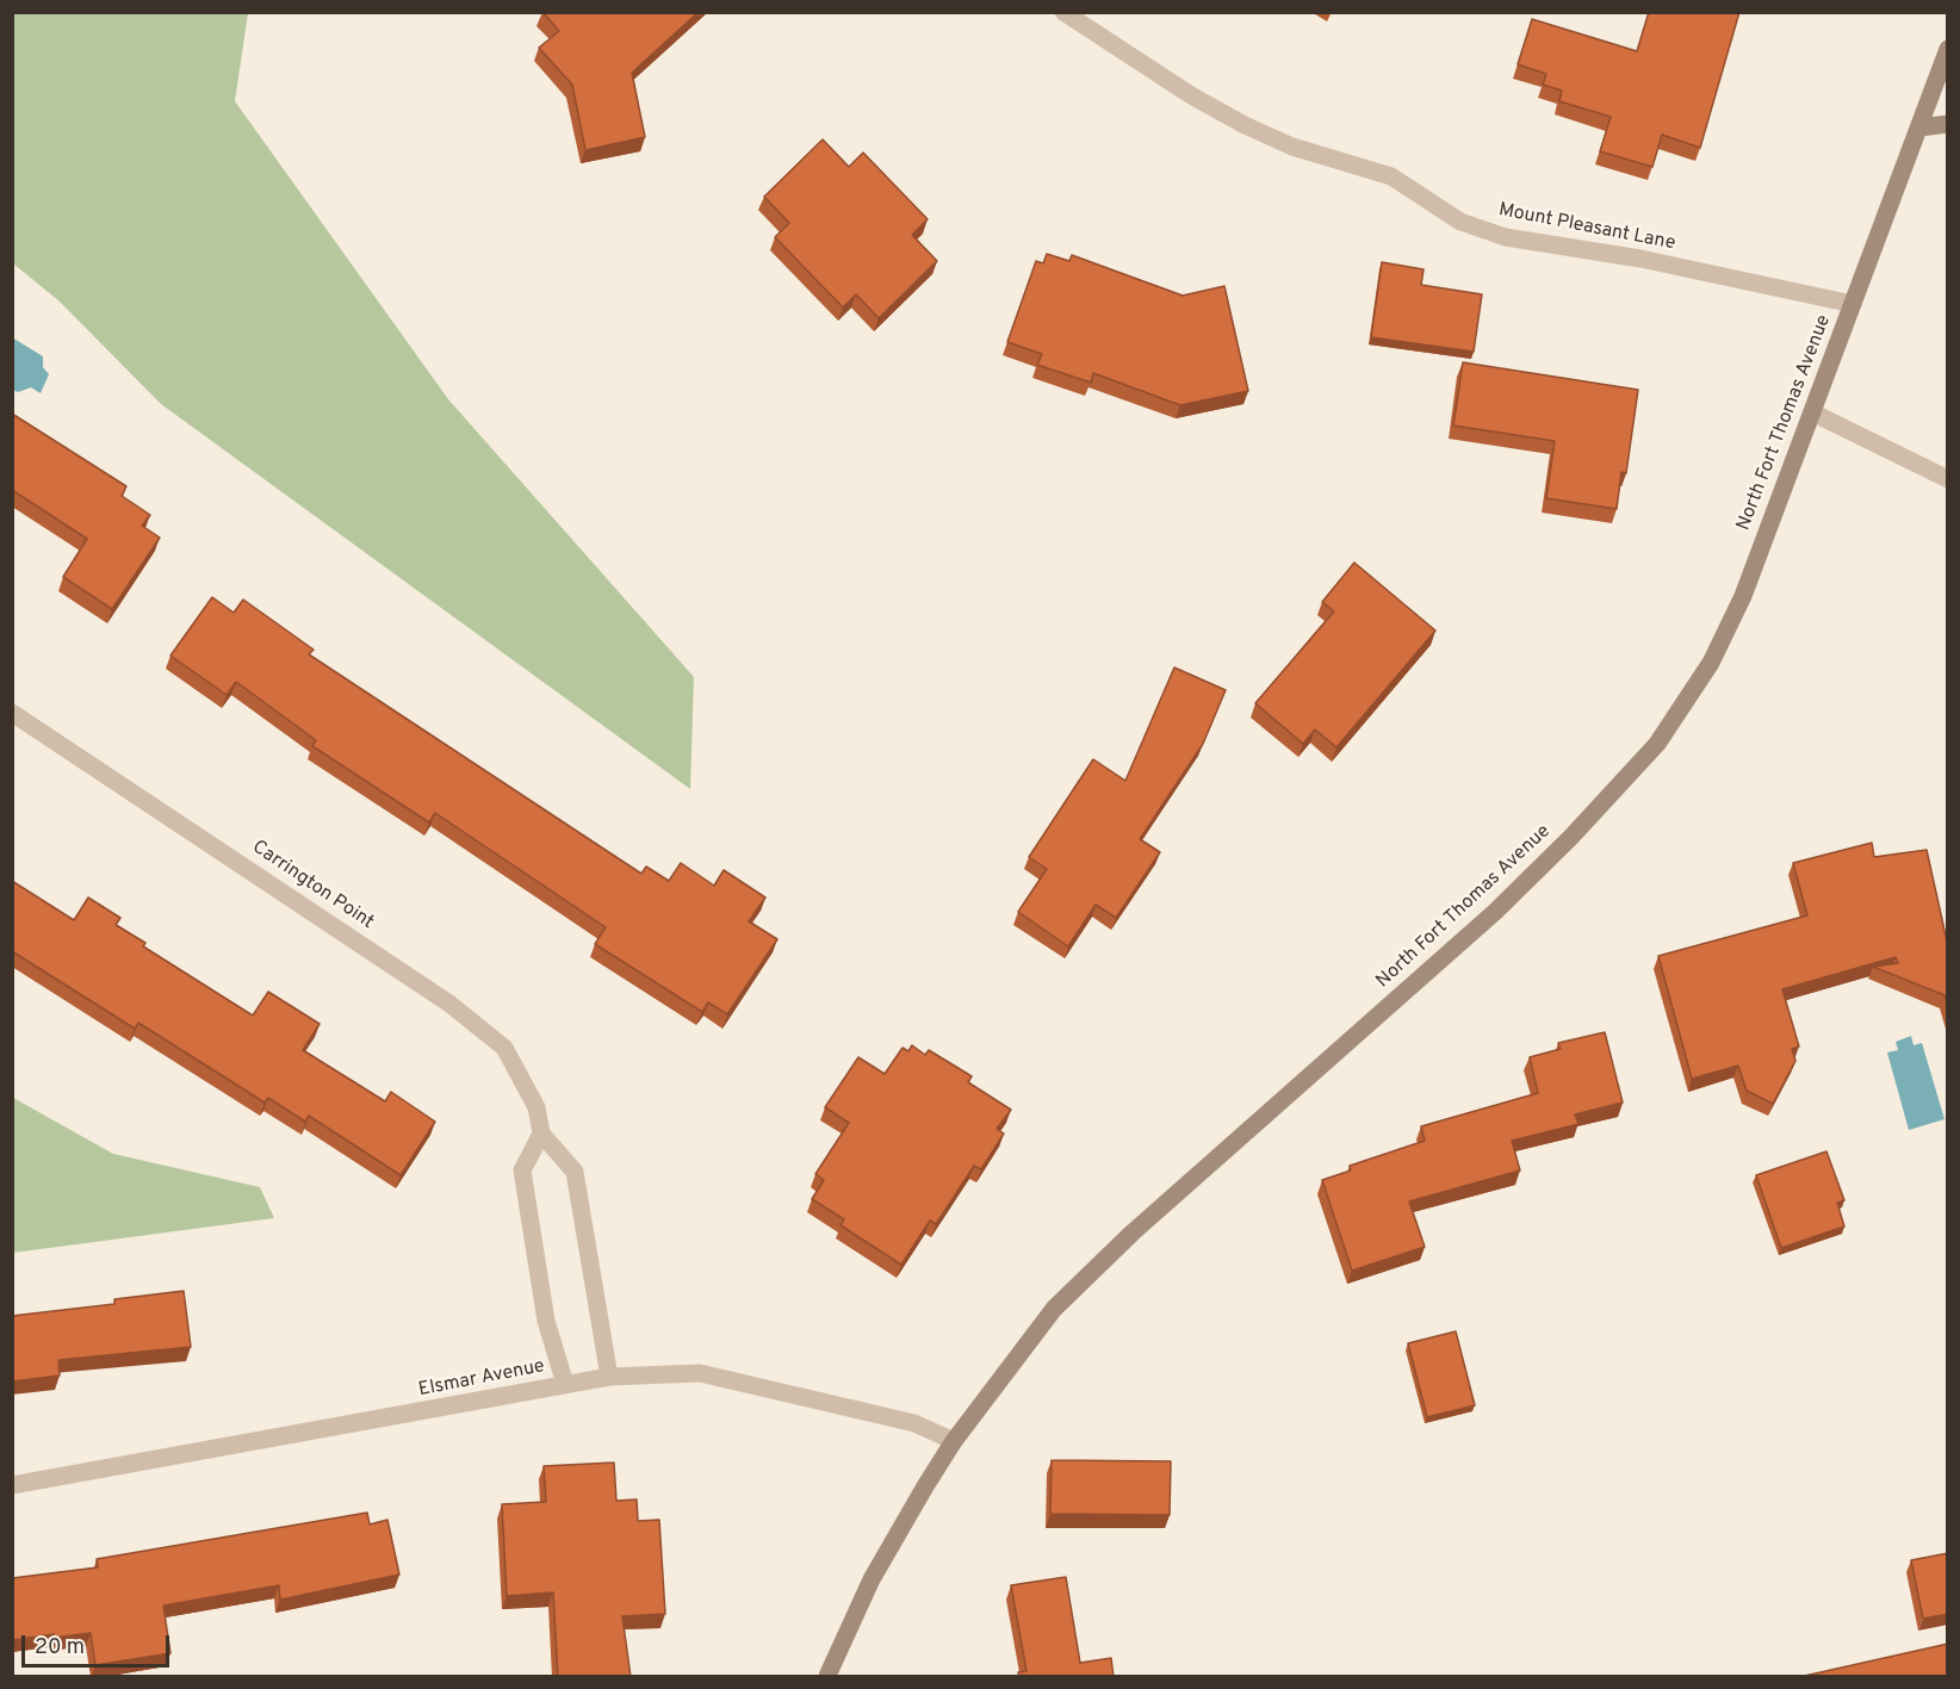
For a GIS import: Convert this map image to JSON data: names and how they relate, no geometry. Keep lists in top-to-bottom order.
{
  "streets": {
    "street": [
      "Mount Pleasant Lane",
      "North Fort Thomas Avenue",
      "Carrington Point",
      "Elsmar Avenue"
    ]
  },
  "crossings": [
    ["Mount Pleasant Lane", "North Fort Thomas Avenue"],
    ["North Fort Thomas Avenue", "Elsmar Avenue"],
    ["Carrington Point", "Elsmar Avenue"]
  ],
  "scale_bar": "20 m"
}
